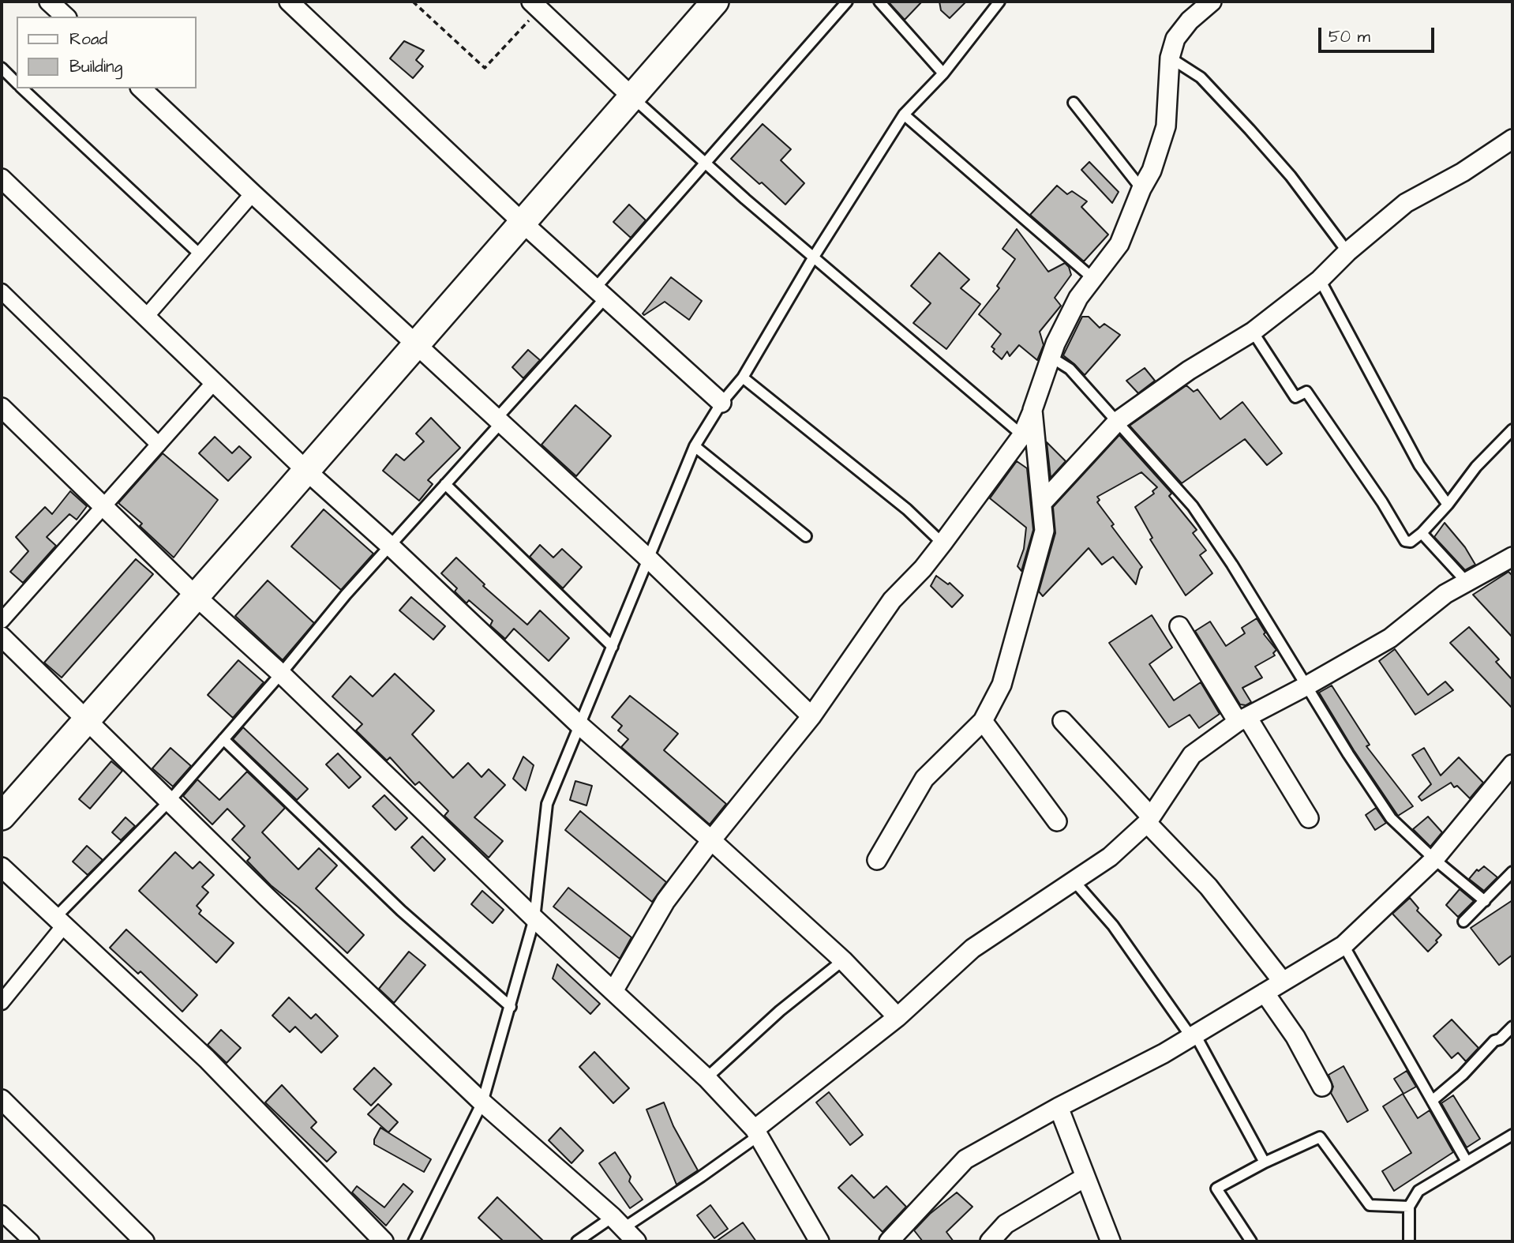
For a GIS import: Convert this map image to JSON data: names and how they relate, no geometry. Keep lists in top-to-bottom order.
{
  "legend": ["Road", "Building"],
  "scale_bar": "50 m"
}
